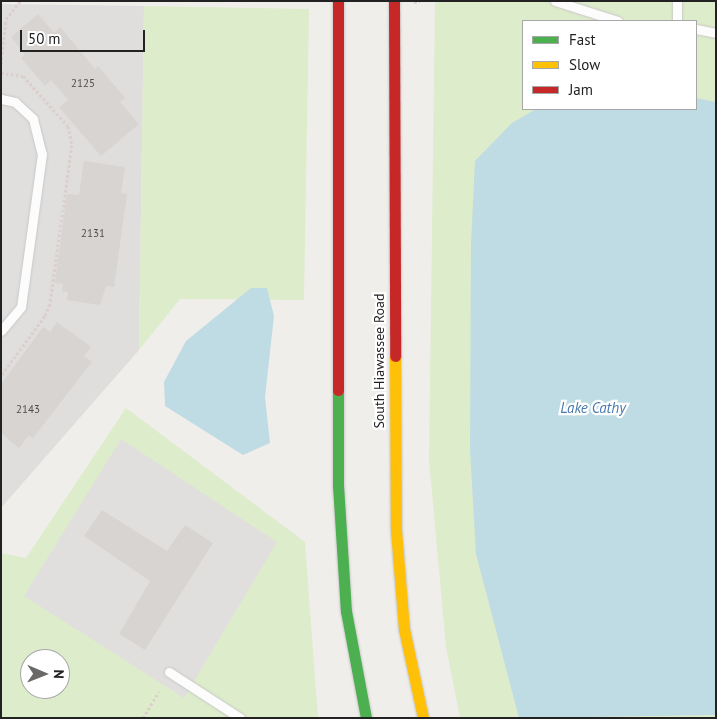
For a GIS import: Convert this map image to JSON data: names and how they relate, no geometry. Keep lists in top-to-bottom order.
{
  "streets": {
    "street": ["South Hiawassee Road"]
  },
  "water": ["Lake Cathy"],
  "house_numbers": ["2125", "2131", "2143"],
  "legend": ["Fast", "Slow", "Jam"],
  "scale_bar": "50 m",
  "north": "right"
}
